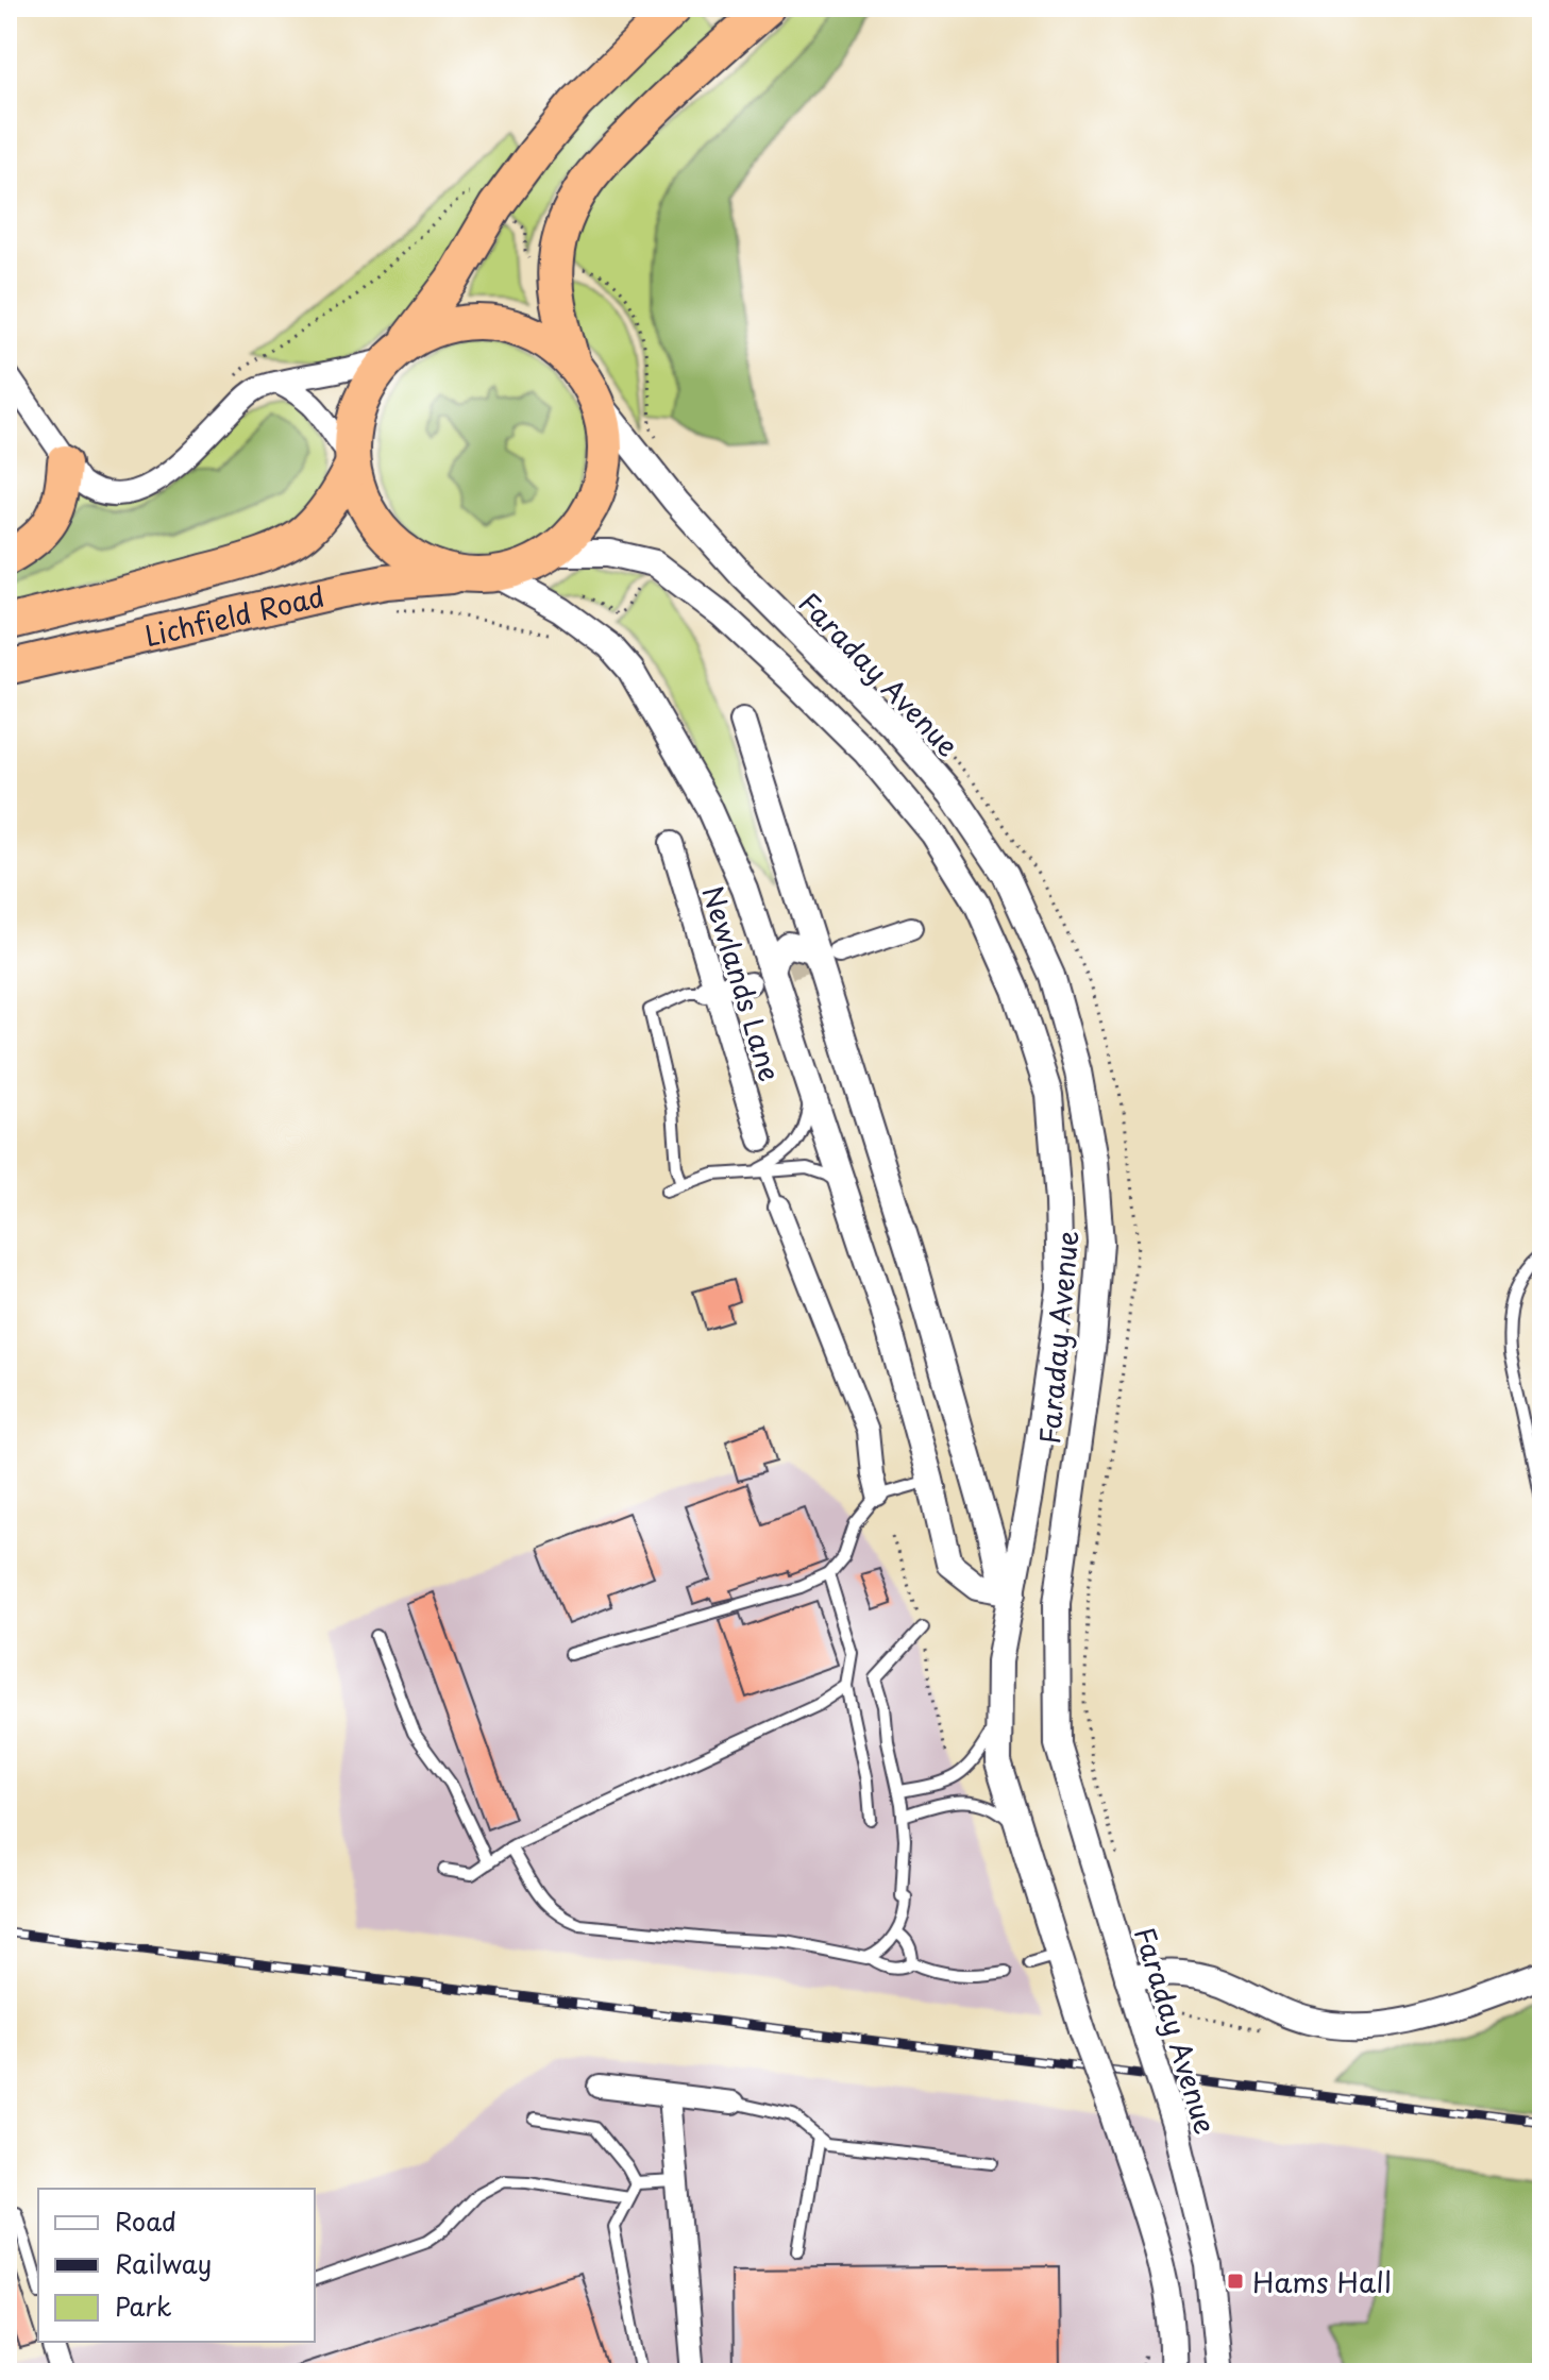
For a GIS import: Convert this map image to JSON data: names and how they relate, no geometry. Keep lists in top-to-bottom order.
{
  "streets": {
    "highway": ["Lichfield Road"],
    "street": ["Faraday Avenue", "Newlands Lane"]
  },
  "crossings": [
    ["Lichfield Road", "Faraday Avenue"]
  ],
  "places": {
    "transit": ["Hams Hall"]
  },
  "legend": ["Road", "Railway", "Park"]
}
